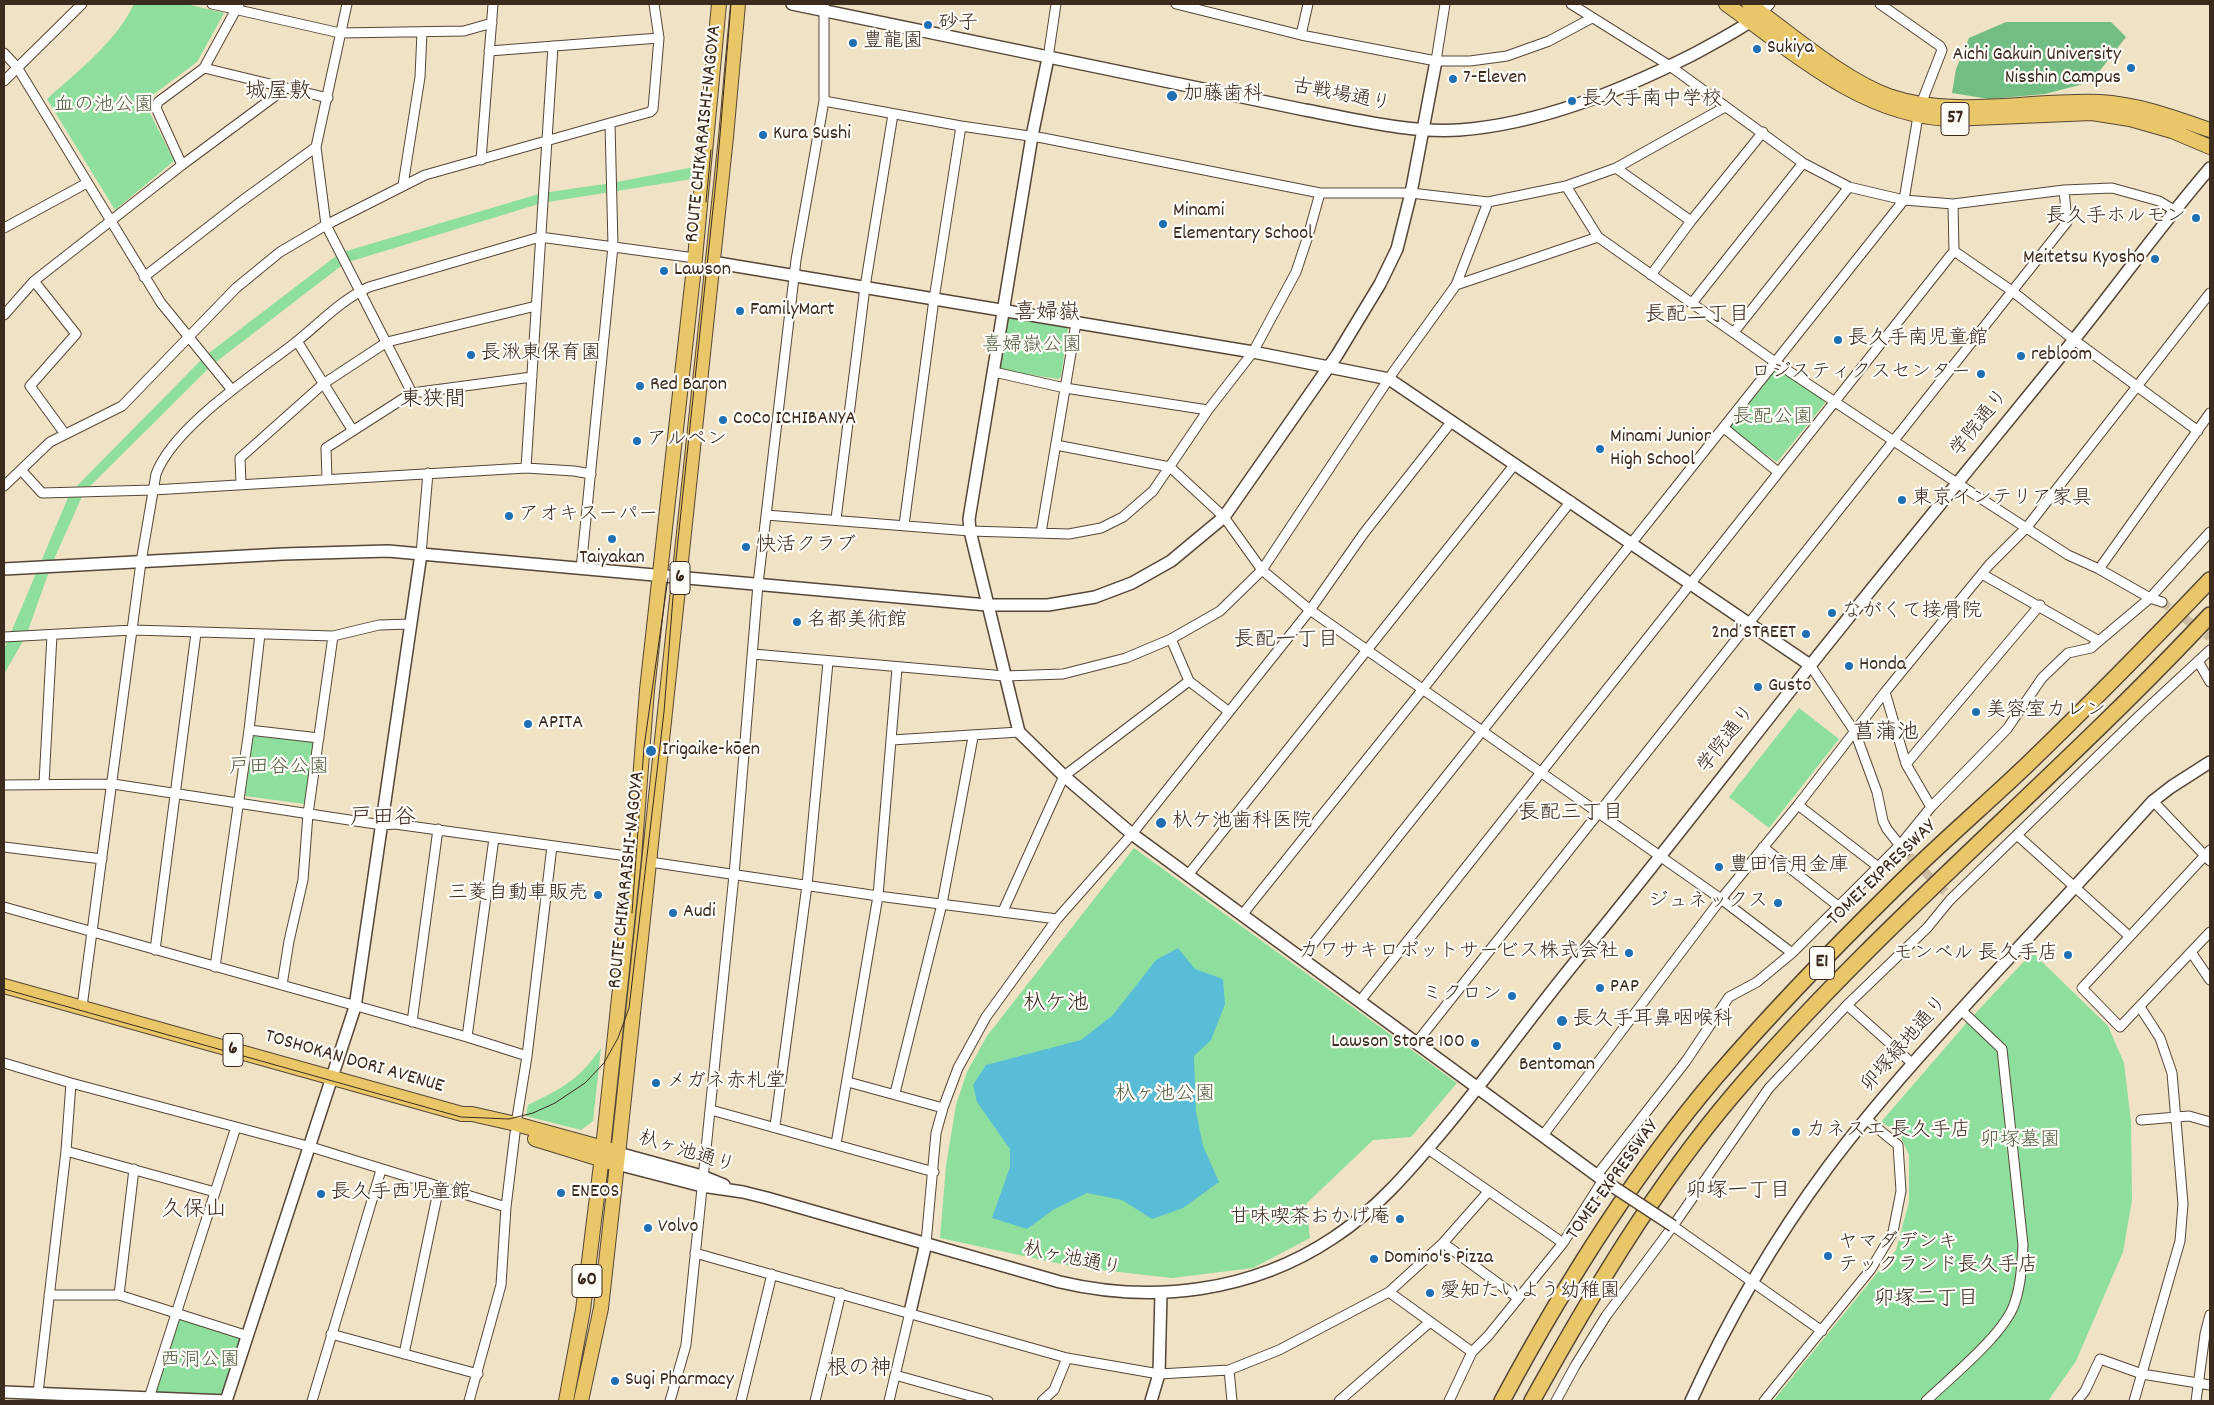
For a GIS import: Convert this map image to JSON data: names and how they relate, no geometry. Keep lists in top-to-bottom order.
{
  "streets": {
    "highway": ["TOMEI EXPRESSWAY", "E1"],
    "main road": [
      "57",
      "ROUTE CHIKARAISHI-NAGOYA",
      "6",
      "TOSHOKAN DORI AVENUE",
      "60"
    ],
    "street": [
      "古戦場通り",
      "学院通り",
      "卯塚緑地通り",
      "杁ヶ池通り"
    ]
  },
  "crossings": [
    ["古戦場通り", "57"],
    ["ROUTE CHIKARAISHI-NAGOYA", "TOSHOKAN DORI AVENUE"],
    ["ROUTE CHIKARAISHI-NAGOYA", "杁ヶ池通り"],
    ["ROUTE CHIKARAISHI-NAGOYA", "60"],
    ["学院通り", "杁ヶ池通り"],
    ["TOSHOKAN DORI AVENUE", "杁ヶ池通り"],
    ["TOSHOKAN DORI AVENUE", "60"],
    ["杁ヶ池通り", "60"]
  ],
  "districts": [
    "城屋敷",
    "喜婦嶽",
    "長配二丁目",
    "東狭間",
    "長配一丁目",
    "菖蒲池",
    "長配三丁目",
    "戸田谷",
    "杁ケ池",
    "卯塚一丁目",
    "久保山",
    "卯塚二丁目",
    "根の神"
  ],
  "parks": [
    "血の池公園",
    "喜婦嶽公園",
    "長配公園",
    "戸田谷公園",
    "杁ヶ池公園",
    "卯塚墓園",
    "西洞公園"
  ],
  "places": [
    "砂子",
    "豊龍園",
    "Sukiya",
    "Aichi Gakuin University Nisshin Campus",
    "7-Eleven",
    "加藤歯科",
    "長久手南中学校",
    "Kura Sushi",
    "長久手ホルモン",
    "Minami Elementary School",
    "Meitetsu Kyosho",
    "Lawson",
    "FamilyMart",
    "長久手南児童館",
    "長湫東保育園",
    "rebloom",
    "ロジスティクスセンター",
    "Red Baron",
    "CoCo ICHIBANYA",
    "アルペン",
    "Minami Junior High School",
    "東京インテリア家具",
    "アオキスーパー",
    "Taiyakan",
    "快活クラブ",
    "ながくて接骨院",
    "名都美術館",
    "2nd STREET",
    "Honda",
    "Gusto",
    "美容室カレン",
    "APITA",
    "Irigaike-kōen",
    "杁ケ池歯科医院",
    "豊田信用金庫",
    "三菱自動車販売",
    "ジュネックス",
    "Audi",
    "カワサキロボットサービス株式会社",
    "モンベル 長久手店",
    "PAP",
    "ミクロン",
    "長久手耳鼻咽喉科",
    "Lawson Store 100",
    "Bentoman",
    "メガネ赤札堂",
    "カネスエ 長久手店",
    "ENEOS",
    "長久手西児童館",
    "甘味喫茶おかげ庵",
    "Volvo",
    "ヤマダデンキ テックランド長久手店",
    "Domino's Pizza",
    "愛知たいよう幼稚園",
    "Sugi Pharmacy"
  ]
}
